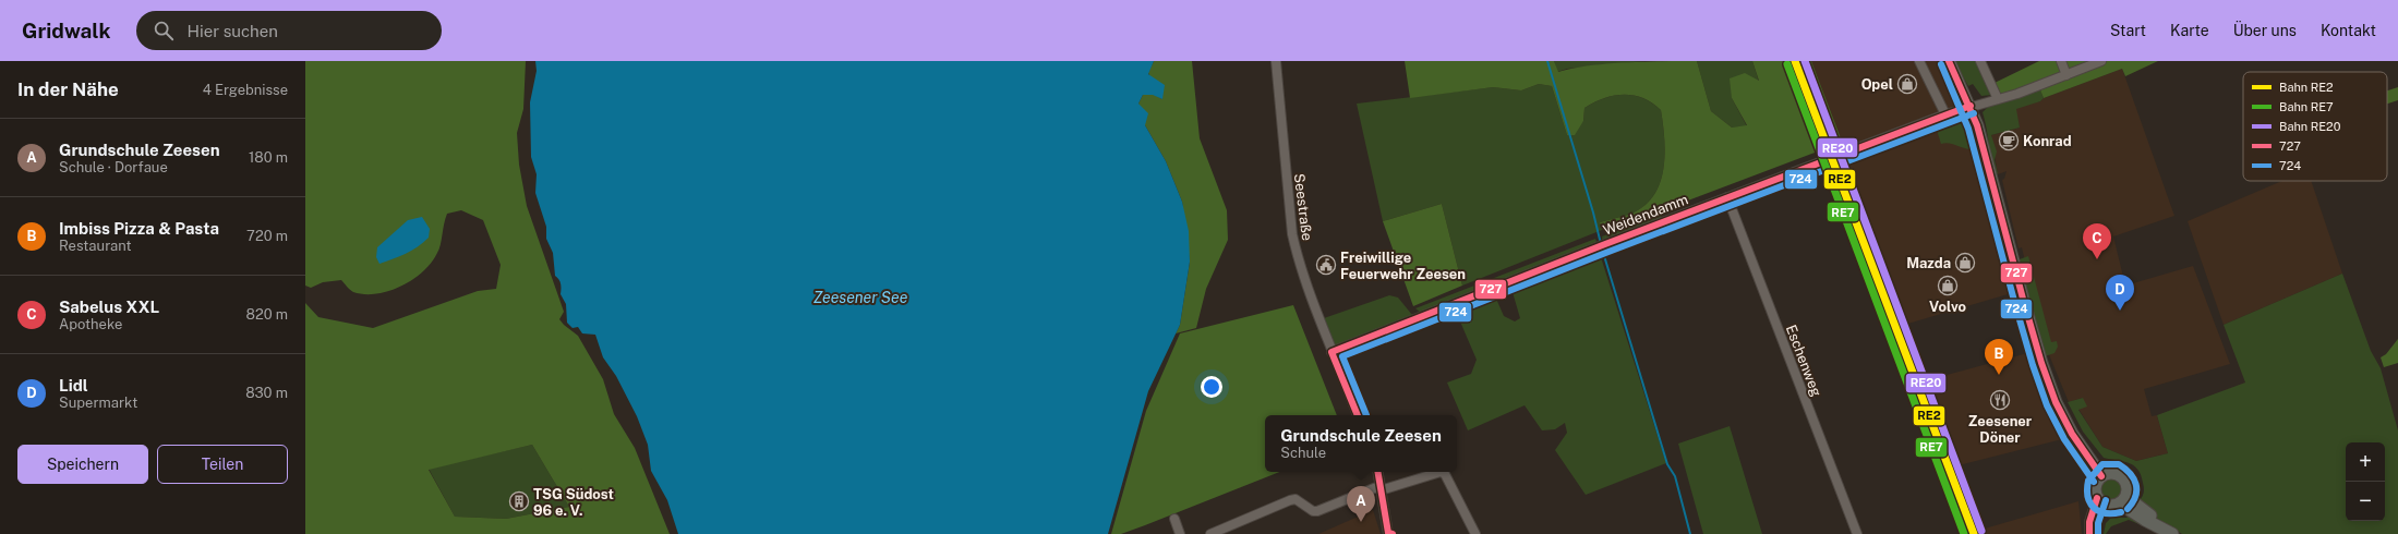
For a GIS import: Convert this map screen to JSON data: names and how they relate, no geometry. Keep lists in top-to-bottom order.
{
  "streets": {
    "street": ["Seestraße", "Weidendamm", "Eschenweg"]
  },
  "crossings": [
    ["Seestraße", "Weidendamm"],
    ["Weidendamm", "Eschenweg"]
  ],
  "water": ["Zeesener See"],
  "places": {
    "shop": ["Opel", "Mazda", "Volvo"],
    "cafe": ["Konrad"],
    "public building": ["Freiwillige Feuerwehr Zeesen"],
    "restaurant": ["Zeesener Döner"],
    "building": ["TSG Südost 96 e. V."]
  },
  "lines": [
    "rail line RE2",
    "rail line RE20",
    "transit line 727",
    "rail line RE7",
    "transit line 724"
  ],
  "legend": [
    "Bahn RE2",
    "Bahn RE7",
    "Bahn RE20",
    "727",
    "724"
  ],
  "page": {
    "header": "Gridwalk",
    "search": "Hier suchen",
    "nav": [
      "Start",
      "Karte",
      "Über uns",
      "Kontakt"
    ],
    "heading": ["In der Nähe", "4 Ergebnisse"],
    "list": [
      {
        "mark": "A",
        "name": "Grundschule Zeesen",
        "note": "Schule · Dorfaue",
        "value": "180 m"
      },
      {
        "mark": "B",
        "name": "Imbiss Pizza & Pasta",
        "note": "Restaurant",
        "value": "720 m"
      },
      {
        "mark": "C",
        "name": "Sabelus XXL",
        "note": "Apotheke",
        "value": "820 m"
      },
      {
        "mark": "D",
        "name": "Lidl",
        "note": "Supermarkt",
        "value": "830 m"
      }
    ],
    "pins": [
      "C",
      "D",
      "B",
      "A"
    ],
    "popup": ["Grundschule Zeesen", "Schule"],
    "buttons": ["Speichern", "Teilen"],
    "map_buttons": ["+", "−"]
  }
}
